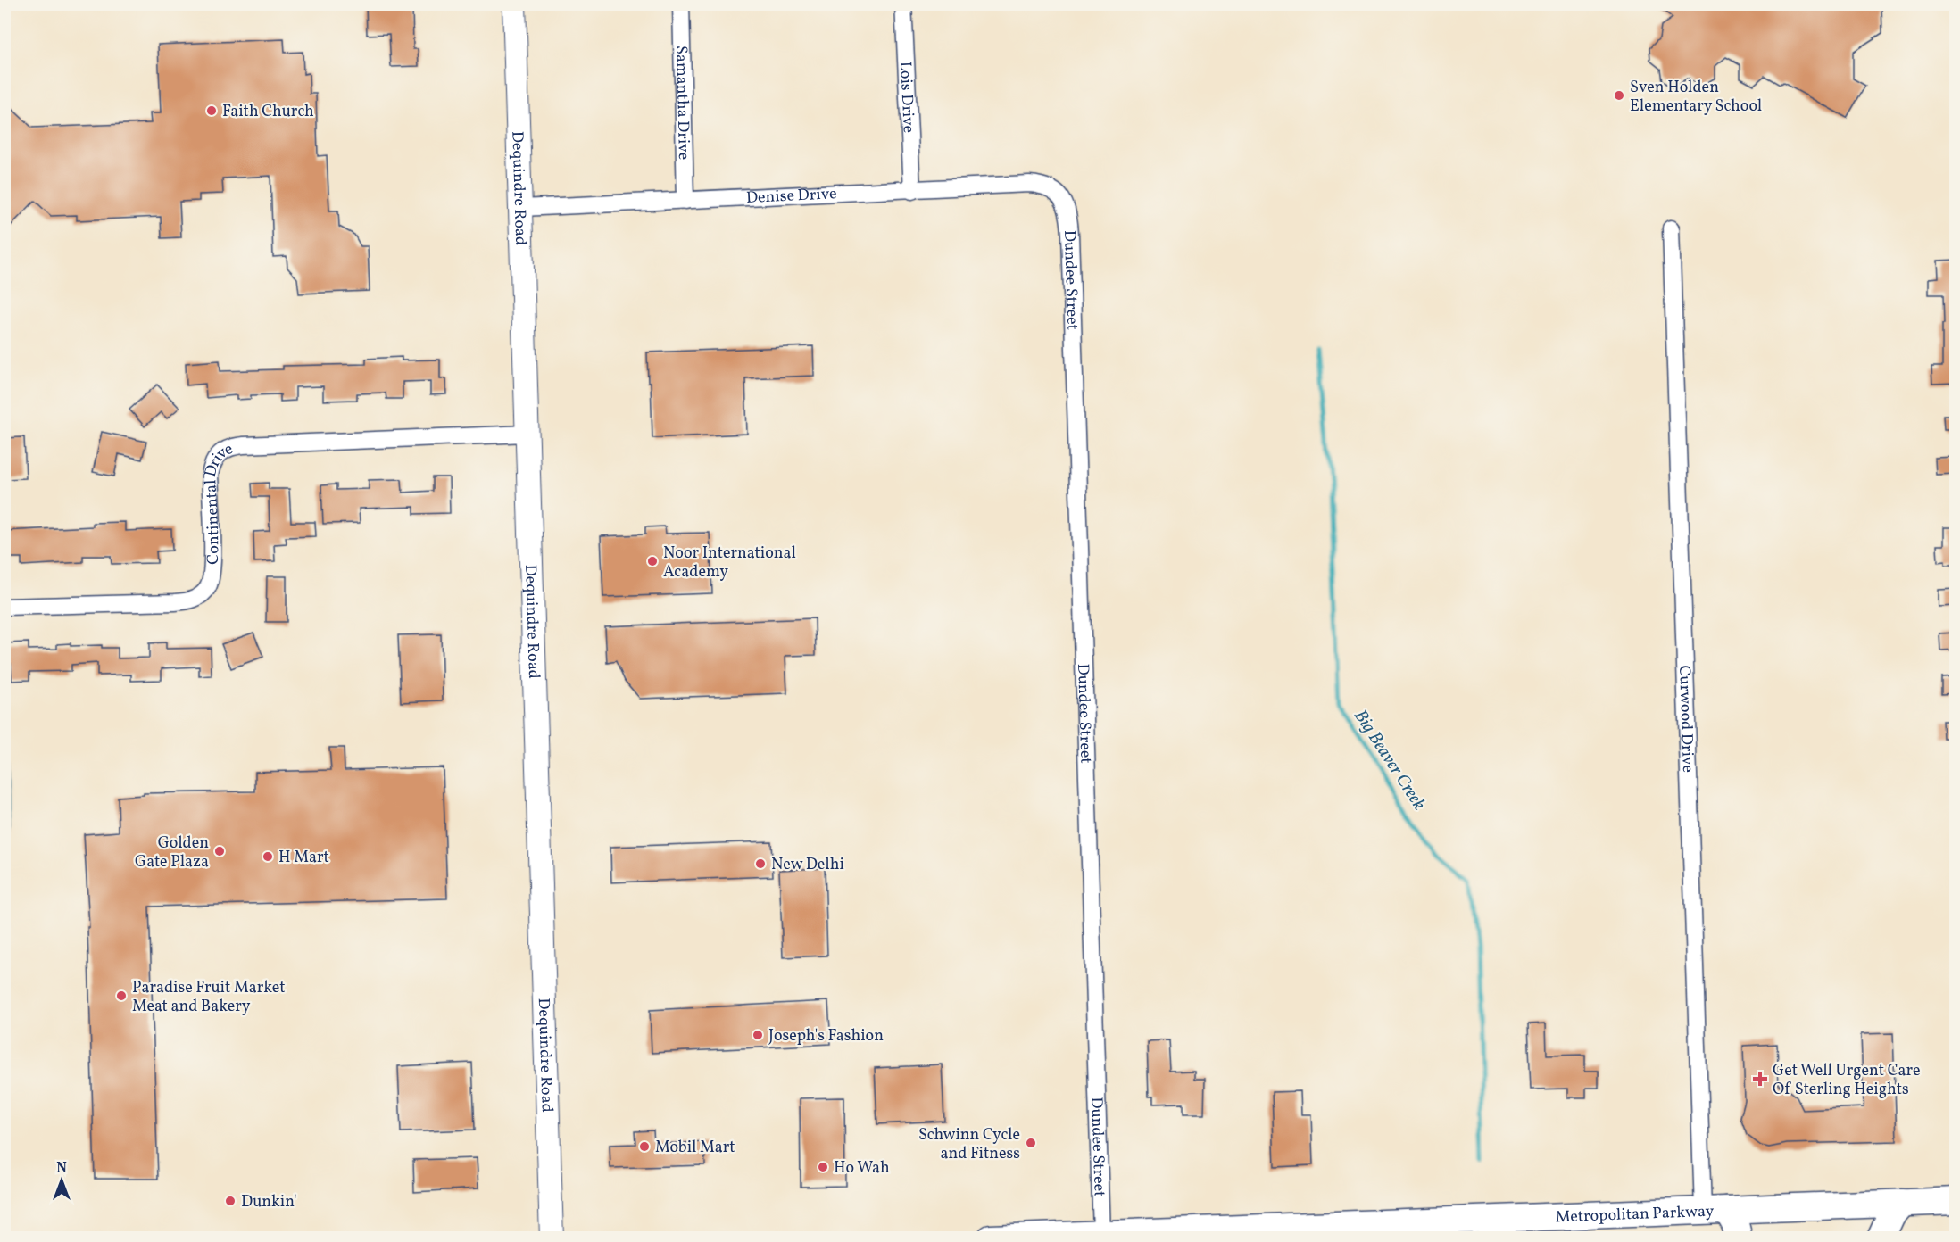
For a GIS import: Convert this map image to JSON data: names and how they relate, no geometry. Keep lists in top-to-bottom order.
{
  "streets": {
    "main road": ["Dequindre Road", "Metropolitan Parkway"],
    "street": [
      "Lois Drive",
      "Samantha Drive",
      "Denise Drive",
      "Dundee Street",
      "Continental Drive",
      "Curwood Drive"
    ]
  },
  "crossings": [
    ["Lois Drive", "Denise Drive"],
    ["Samantha Drive", "Denise Drive"],
    ["Dequindre Road", "Denise Drive"],
    ["Dequindre Road", "Continental Drive"],
    ["Denise Drive", "Dundee Street"],
    ["Dundee Street", "Metropolitan Parkway"],
    ["Curwood Drive", "Metropolitan Parkway"]
  ],
  "water": ["Big Beaver Creek"],
  "places": {
    "other": [
      "Sven Holden Elementary School",
      "Faith Church",
      "Noor International Academy",
      "Golden Gate Plaza",
      "H Mart",
      "New Delhi",
      "Paradise Fruit Market Meat and Bakery",
      "Joseph's Fashion",
      "Schwinn Cycle and Fitness",
      "Mobil Mart",
      "Ho Wah",
      "Dunkin'"
    ],
    "health": ["Get Well Urgent Care Of Sterling Heights"]
  },
  "north": "top"
}
